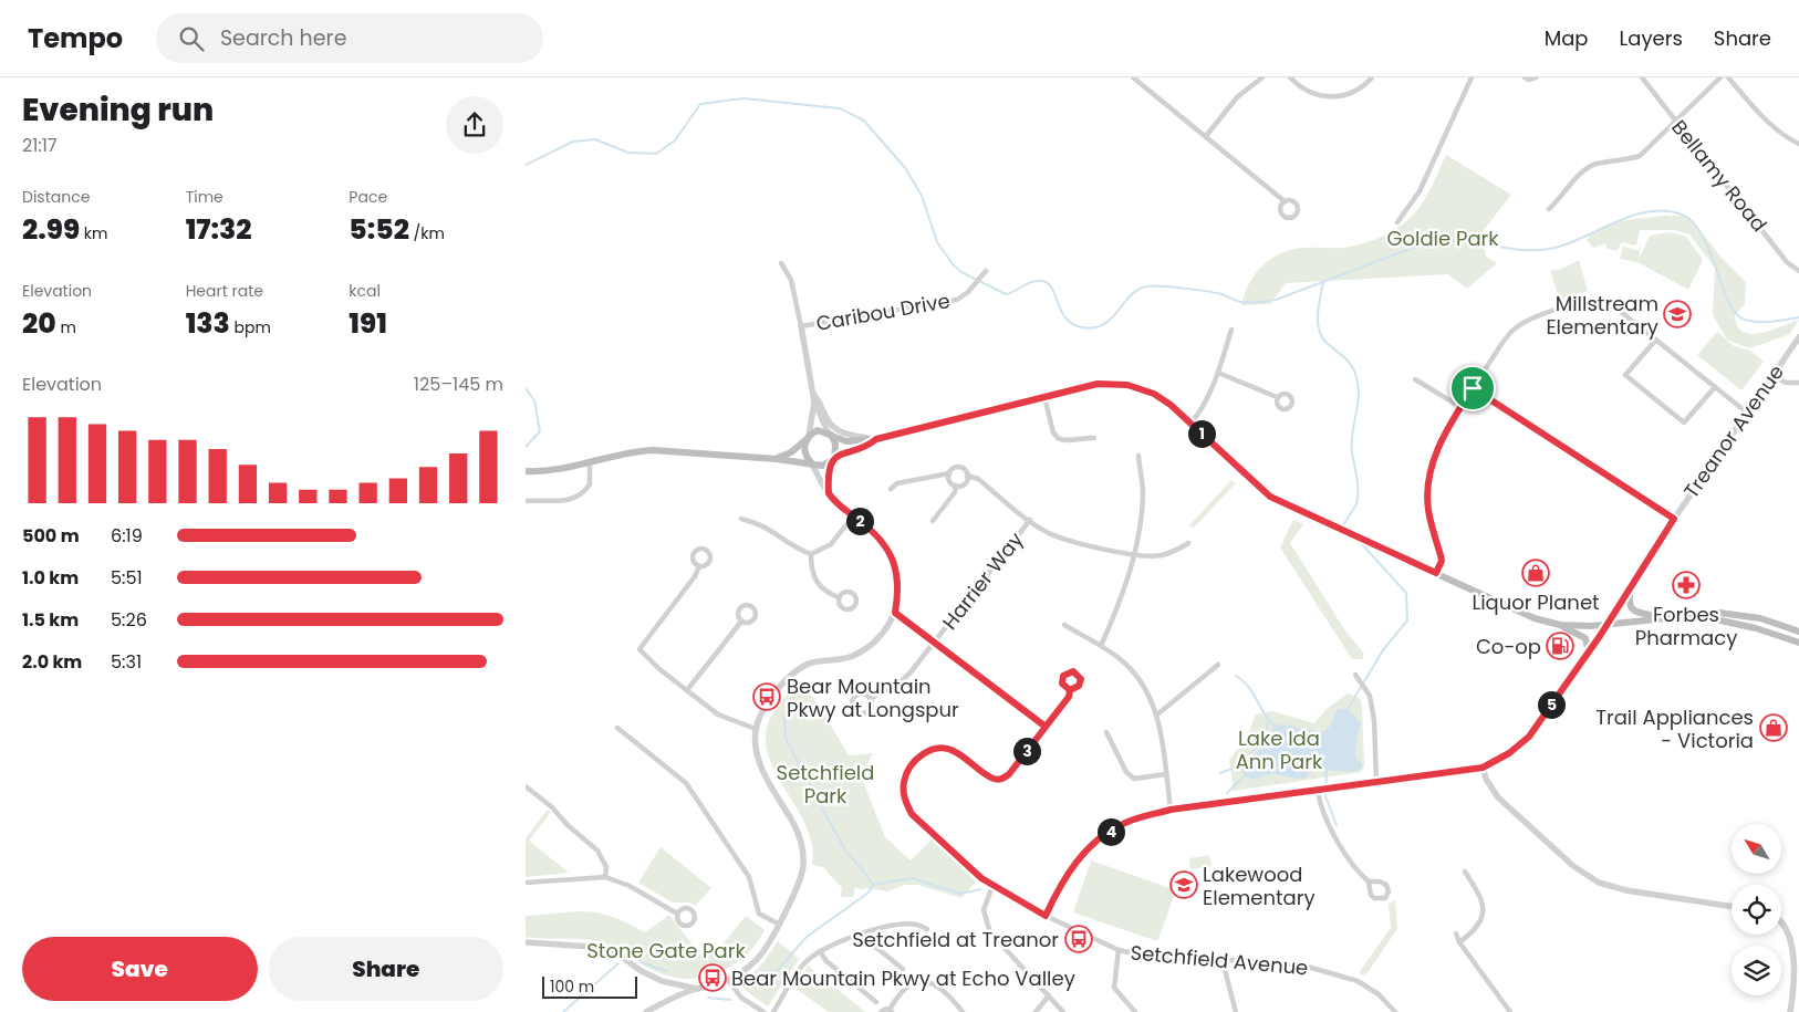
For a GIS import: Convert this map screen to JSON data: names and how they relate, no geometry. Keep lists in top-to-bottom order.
{
  "streets": {
    "street": [
      "Bellamy Road",
      "Caribou Drive",
      "Treanor Avenue",
      "Harrier Way",
      "Setchfield Avenue"
    ]
  },
  "crossings": [
    ["Treanor Avenue", "Setchfield Avenue"]
  ],
  "parks": [
    "Goldie Park",
    "Lake Ida Ann Park",
    "Setchfield Park",
    "Stone Gate Park"
  ],
  "places": {
    "school or university": ["Millstream Elementary", "Lakewood Elementary"],
    "shop": ["Liquor Planet", "Trail Appliances - Victoria"],
    "pharmacy": ["Forbes Pharmacy"],
    "fuel station": ["Co-op"],
    "bus stop": ["Bear Mountain Pkwy at Longspur", "Setchfield at Treanor", "Bear Mountain Pkwy at Echo Valley"]
  },
  "scale_bar": "100 m",
  "north": "top left",
  "page": {
    "header": "Tempo",
    "search": "Search here",
    "nav": ["Map", "Layers", "Share"],
    "heading": ["Evening run", "21:17"],
    "stats": [
      ["Distance", "2.99 km"],
      ["Time", "17:32"],
      ["Pace", "5:52 /km"],
      ["Elevation", "20 m"],
      ["Heart rate", "133 bpm"],
      ["kcal", "191"]
    ],
    "chart": ["Elevation", "125–145 m"],
    "pins": [
      "1",
      "2",
      "5",
      "3",
      "4"
    ],
    "list": [
      {
        "name": "500 m",
        "note": "6:19"
      },
      {
        "name": "1.0 km",
        "note": "5:51"
      },
      {
        "name": "1.5 km",
        "note": "5:26"
      },
      {
        "name": "2.0 km",
        "note": "5:31"
      }
    ],
    "buttons": ["Save", "Share"],
    "scale": "100 m"
  }
}
